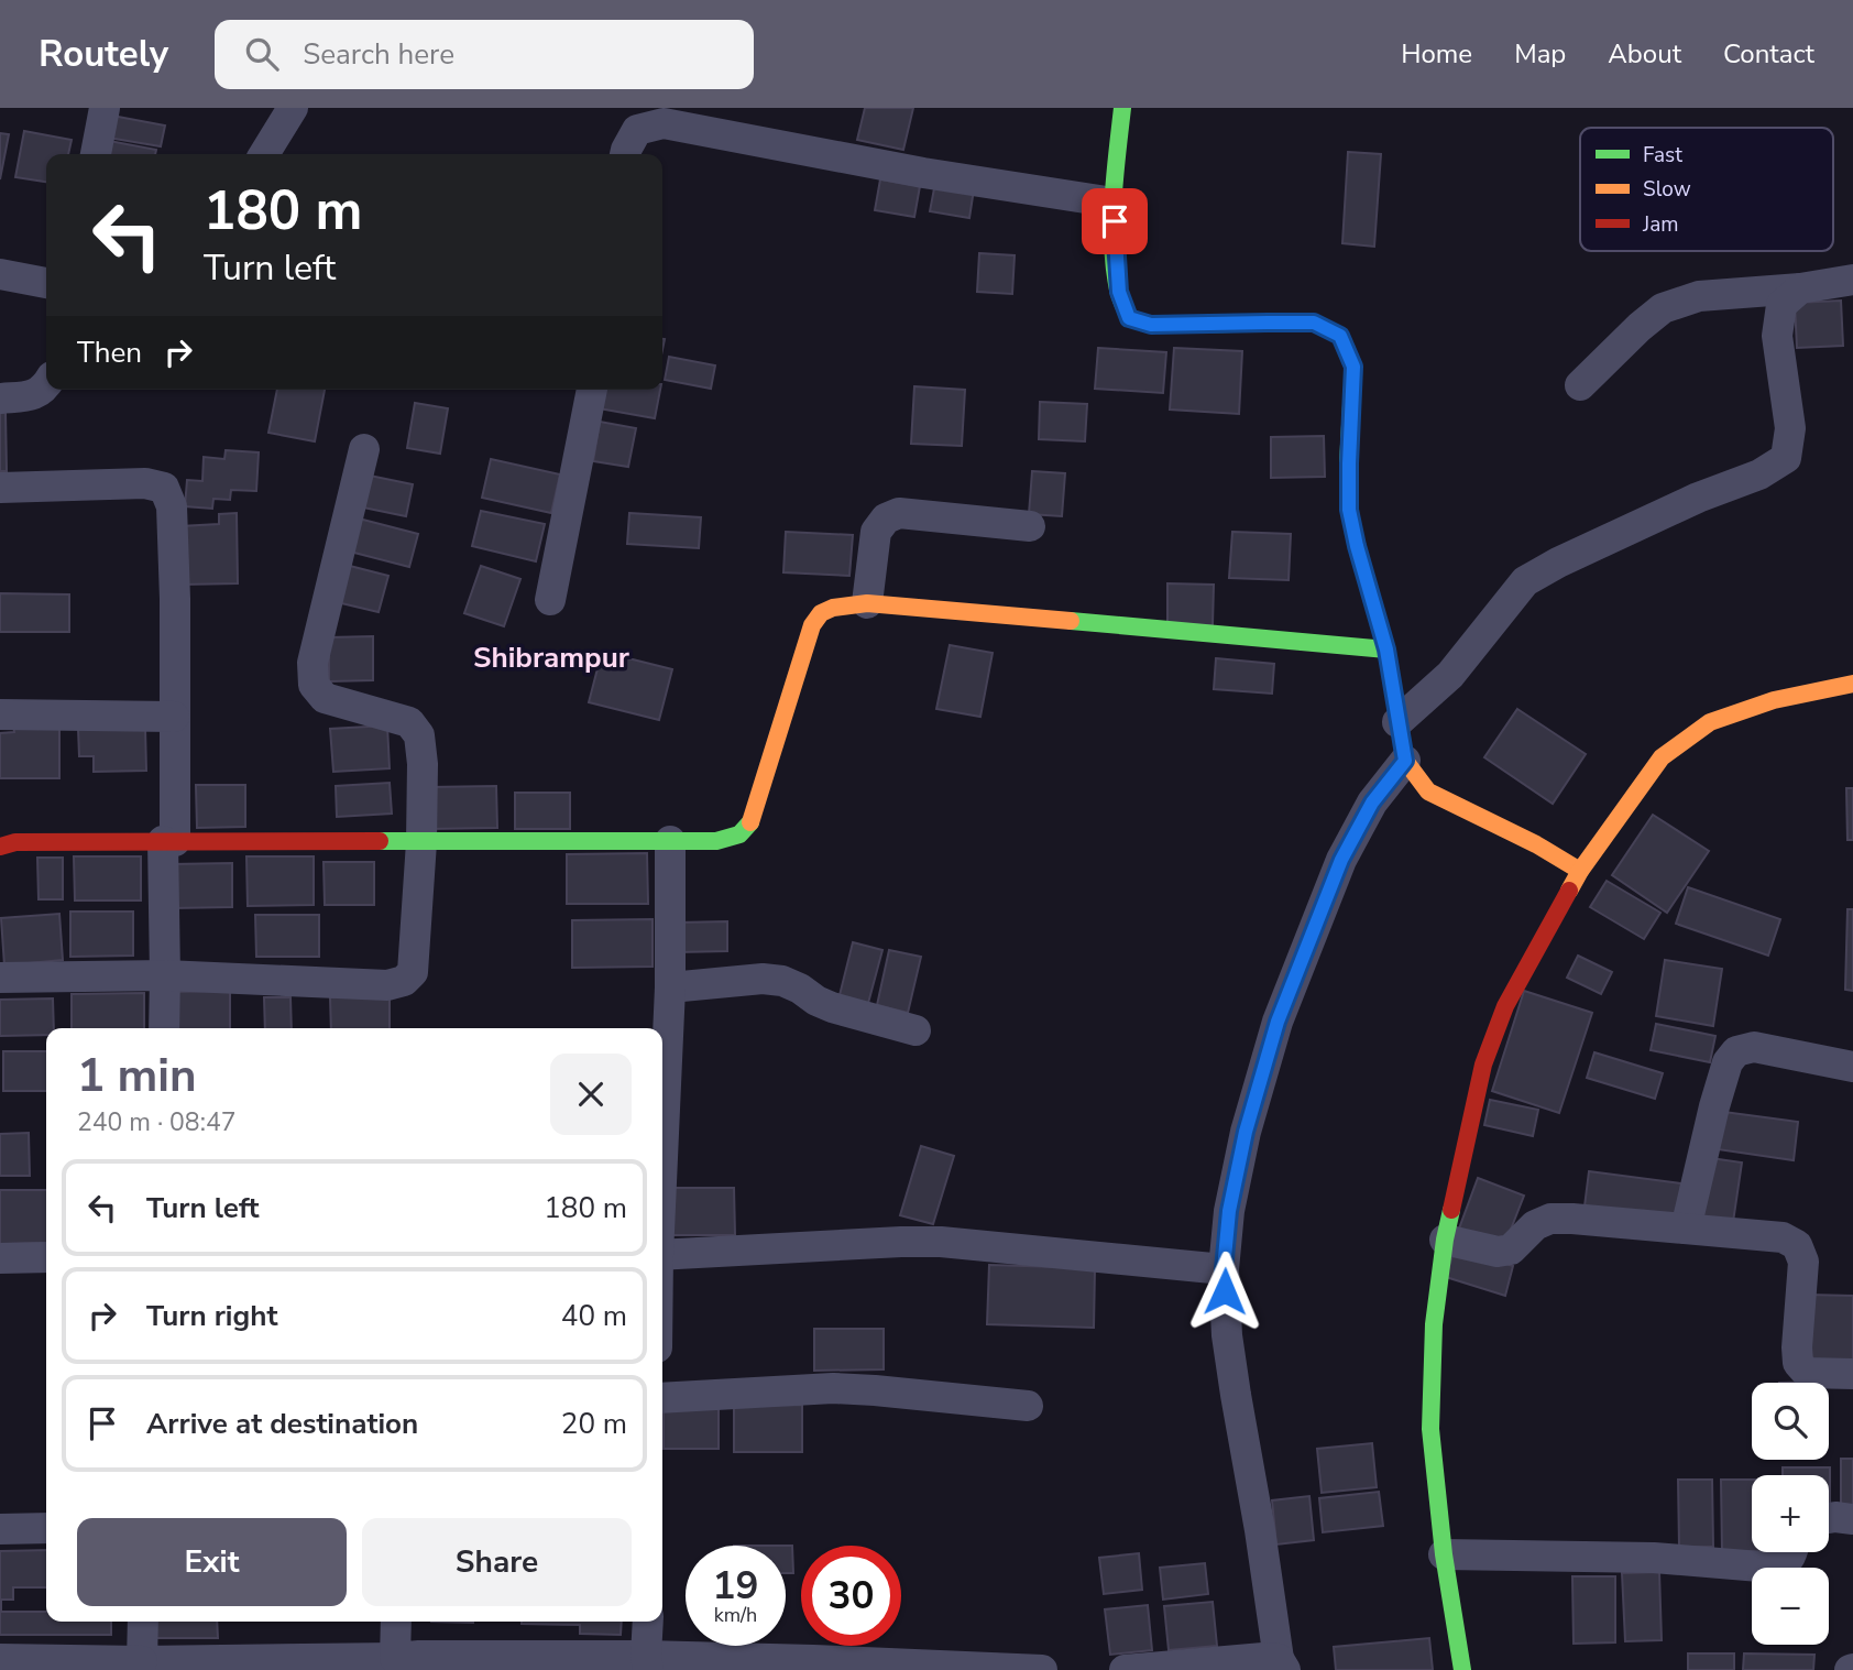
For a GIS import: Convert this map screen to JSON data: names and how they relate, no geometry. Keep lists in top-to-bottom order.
{
  "districts": ["Shibrampur"],
  "legend": ["Fast", "Slow", "Jam"],
  "page": {
    "header": "Routely",
    "search": "Search here",
    "nav": [
      "Home",
      "Map",
      "About",
      "Contact"
    ],
    "turn": ["180 m", "Turn left"],
    "then": "Then",
    "heading": ["1 min", "240 m · 08:47"],
    "list": [
      {
        "name": "Turn left",
        "value": "180 m"
      },
      {
        "name": "Turn right",
        "value": "40 m"
      },
      {
        "name": "Arrive at destination",
        "value": "20 m"
      }
    ],
    "map_buttons": ["+", "−"],
    "buttons": ["Exit", "Share"],
    "speed": "19 km/h",
    "limit": "30"
  }
}
